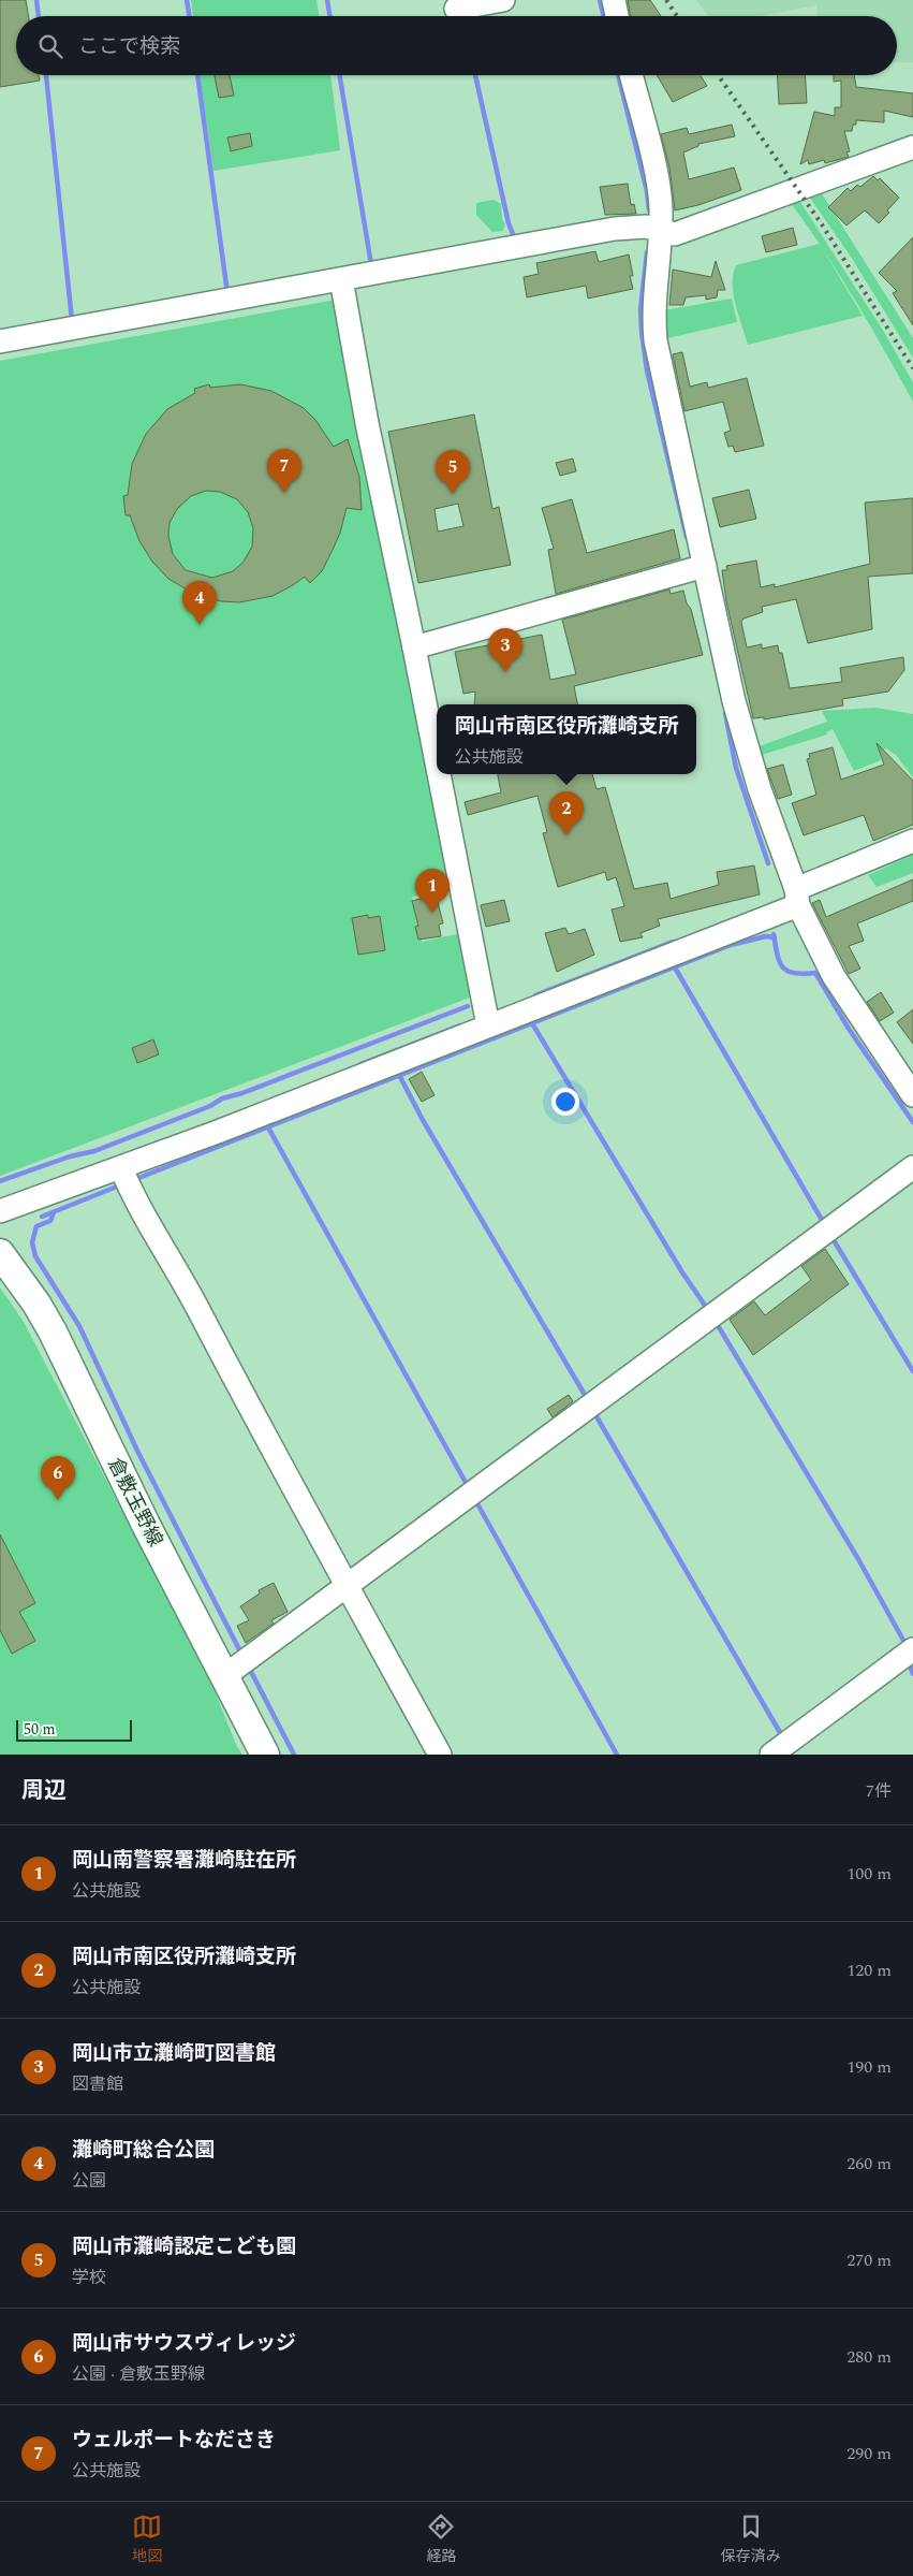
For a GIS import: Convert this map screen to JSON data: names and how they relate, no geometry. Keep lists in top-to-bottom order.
{
  "streets": {
    "main road": ["倉敷玉野線"]
  },
  "scale_bar": "50 m",
  "page": {
    "search": "ここで検索",
    "pins": [
      "7",
      "5",
      "4",
      "3",
      "2",
      "1",
      "6"
    ],
    "popup": ["岡山市南区役所灘崎支所", "公共施設"],
    "scale": "50 m",
    "heading": ["周辺", "7件"],
    "list": [
      {
        "mark": "1",
        "name": "岡山南警察署灘崎駐在所",
        "note": "公共施設",
        "value": "100 m"
      },
      {
        "mark": "2",
        "name": "岡山市南区役所灘崎支所",
        "note": "公共施設",
        "value": "120 m"
      },
      {
        "mark": "3",
        "name": "岡山市立灘崎町図書館",
        "note": "図書館",
        "value": "190 m"
      },
      {
        "mark": "4",
        "name": "灘崎町総合公園",
        "note": "公園",
        "value": "260 m"
      },
      {
        "mark": "5",
        "name": "岡山市灘崎認定こども園",
        "note": "学校",
        "value": "270 m"
      },
      {
        "mark": "6",
        "name": "岡山市サウスヴィレッジ",
        "note": "公園 · 倉敷玉野線",
        "value": "280 m"
      },
      {
        "mark": "7",
        "name": "ウェルポートなださき",
        "note": "公共施設",
        "value": "290 m"
      }
    ],
    "nav": ["地図", "経路", "保存済み"]
  }
}
